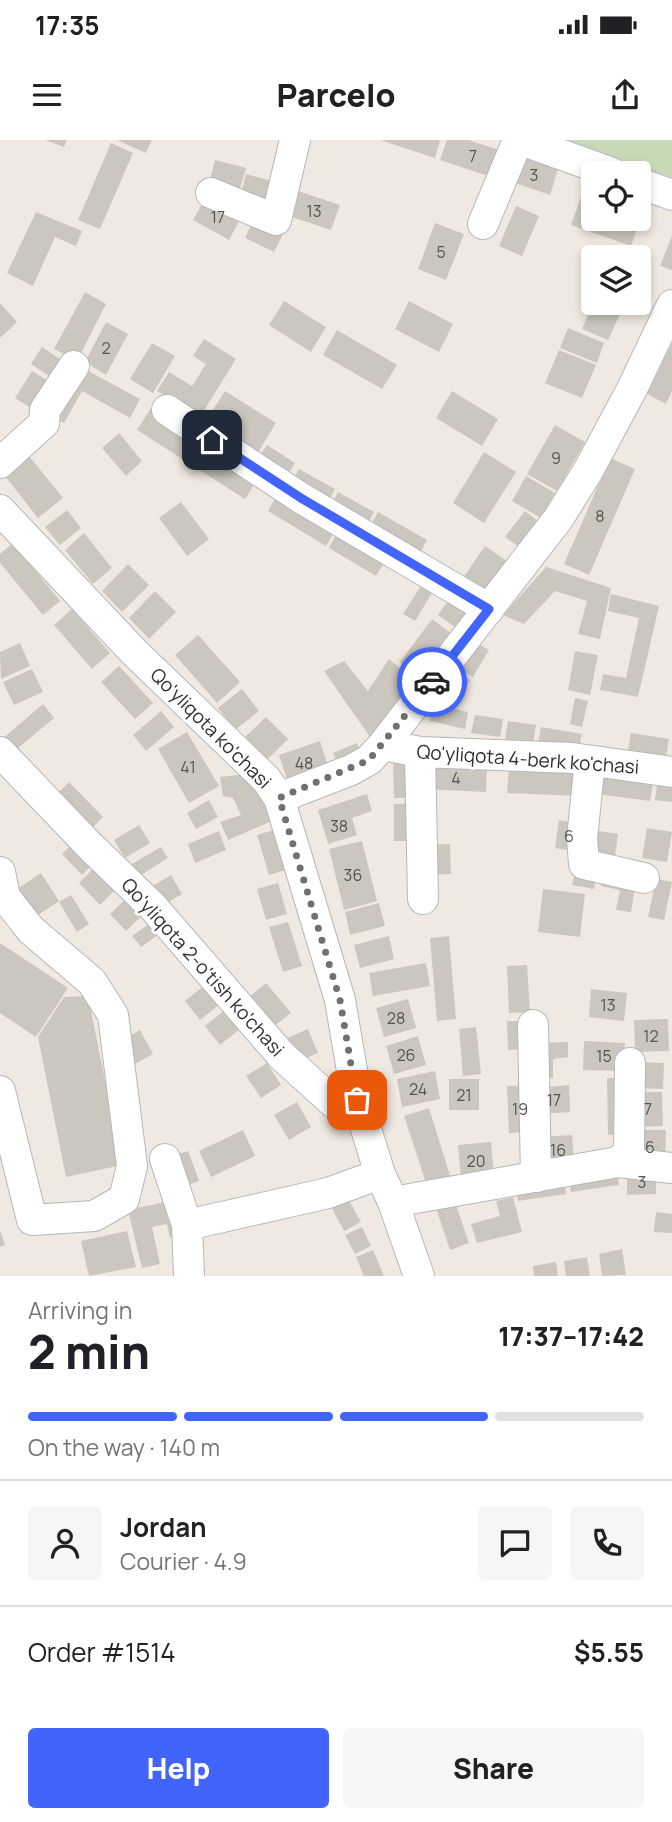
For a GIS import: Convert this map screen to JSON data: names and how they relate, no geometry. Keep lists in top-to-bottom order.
{
  "streets": {
    "street": ["Qo'yliqota ko'chasi", "Qo'yliqota 4-berk ko'chasi", "Qo'yliqota 2-o'tish ko'chasi"]
  },
  "crossings": [
    ["Qo'yliqota ko'chasi", "Qo'yliqota 2-o'tish ko'chasi"]
  ],
  "house_numbers": [
    "7",
    "3",
    "13",
    "17",
    "5",
    "2",
    "9",
    "8",
    "48",
    "41",
    "4",
    "38",
    "6",
    "36",
    "13",
    "28",
    "12",
    "26",
    "15",
    "24",
    "21",
    "17",
    "19",
    "7",
    "6",
    "16",
    "20",
    "3"
  ],
  "page": {
    "status": "17:35",
    "header": "Parcelo",
    "heading": ["2 min", "Arriving in", "17:37–17:42"],
    "panel": [
      "Jordan",
      "Courier · 4.9",
      "Order #1514",
      "$5.55"
    ],
    "bar": "On the way · 140 m",
    "buttons": ["Help", "Share"]
  }
}
